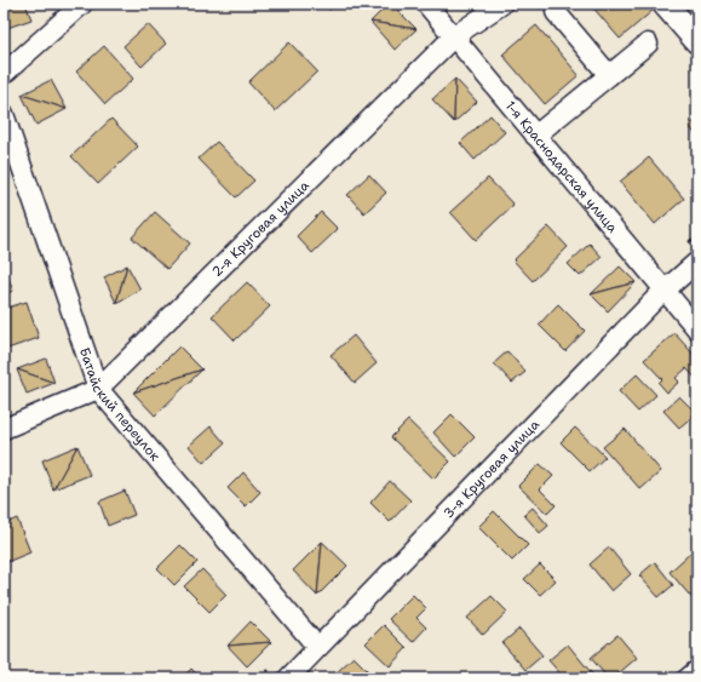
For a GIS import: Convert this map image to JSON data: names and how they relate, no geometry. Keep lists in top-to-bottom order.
{
  "streets": {
    "street": [
      "1-я Краснодарская улица",
      "2-я Круговая улица",
      "Батайский переулок",
      "3-я Круговая улица"
    ]
  },
  "crossings": [
    ["1-я Краснодарская улица", "2-я Круговая улица"],
    ["1-я Краснодарская улица", "3-я Круговая улица"],
    ["2-я Круговая улица", "Батайский переулок"],
    ["Батайский переулок", "3-я Круговая улица"]
  ]
}
